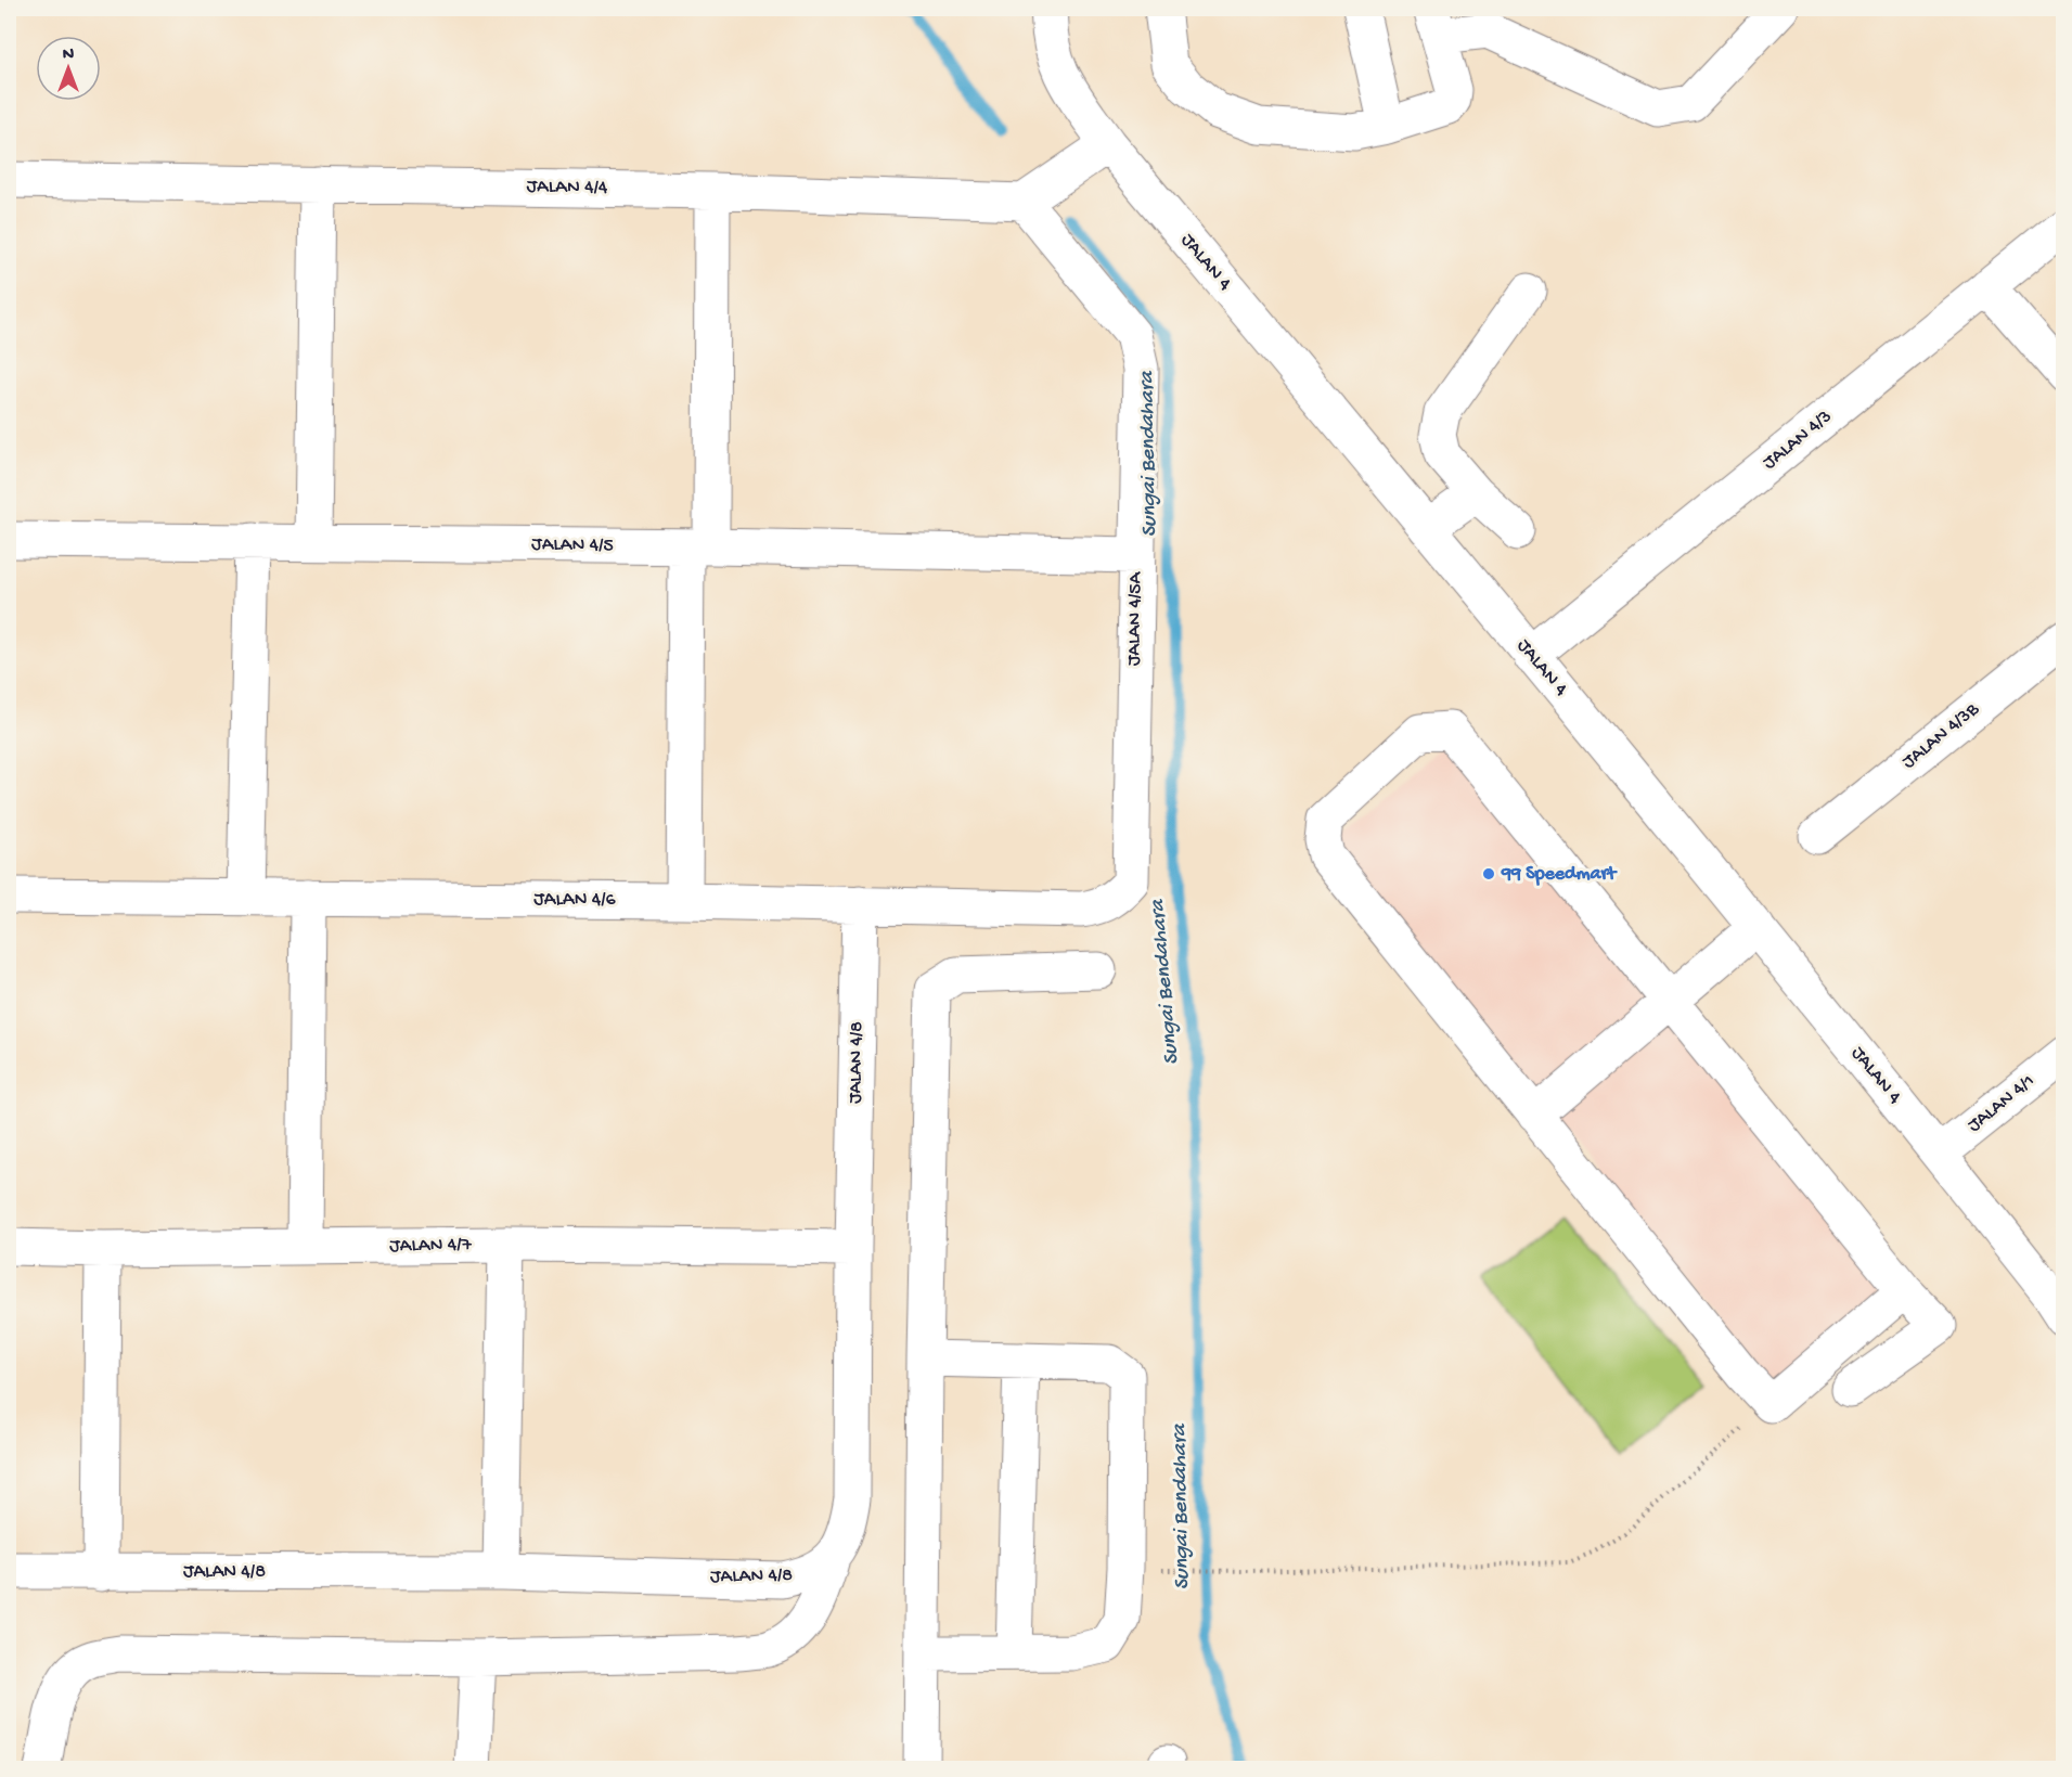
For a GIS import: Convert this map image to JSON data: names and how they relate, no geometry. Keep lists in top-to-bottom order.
{
  "streets": {
    "street": [
      "JALAN 4/4",
      "JALAN 4",
      "JALAN 4/3",
      "JALAN 4/5",
      "JALAN 4/5A",
      "JALAN 4/3B",
      "JALAN 4/6",
      "JALAN 4/8",
      "JALAN 4/1",
      "JALAN 4/7"
    ]
  },
  "crossings": [
    ["JALAN 4/4", "JALAN 4/5A"],
    ["JALAN 4", "JALAN 4/3"],
    ["JALAN 4", "JALAN 4/1"],
    ["JALAN 4/5", "JALAN 4/5A"],
    ["JALAN 4/5A", "JALAN 4/6"],
    ["JALAN 4/6", "JALAN 4/8"],
    ["JALAN 4/8", "JALAN 4/7"]
  ],
  "water": ["Sungai Bendahara"],
  "places": ["99 Speedmart"],
  "north": "top"
}
